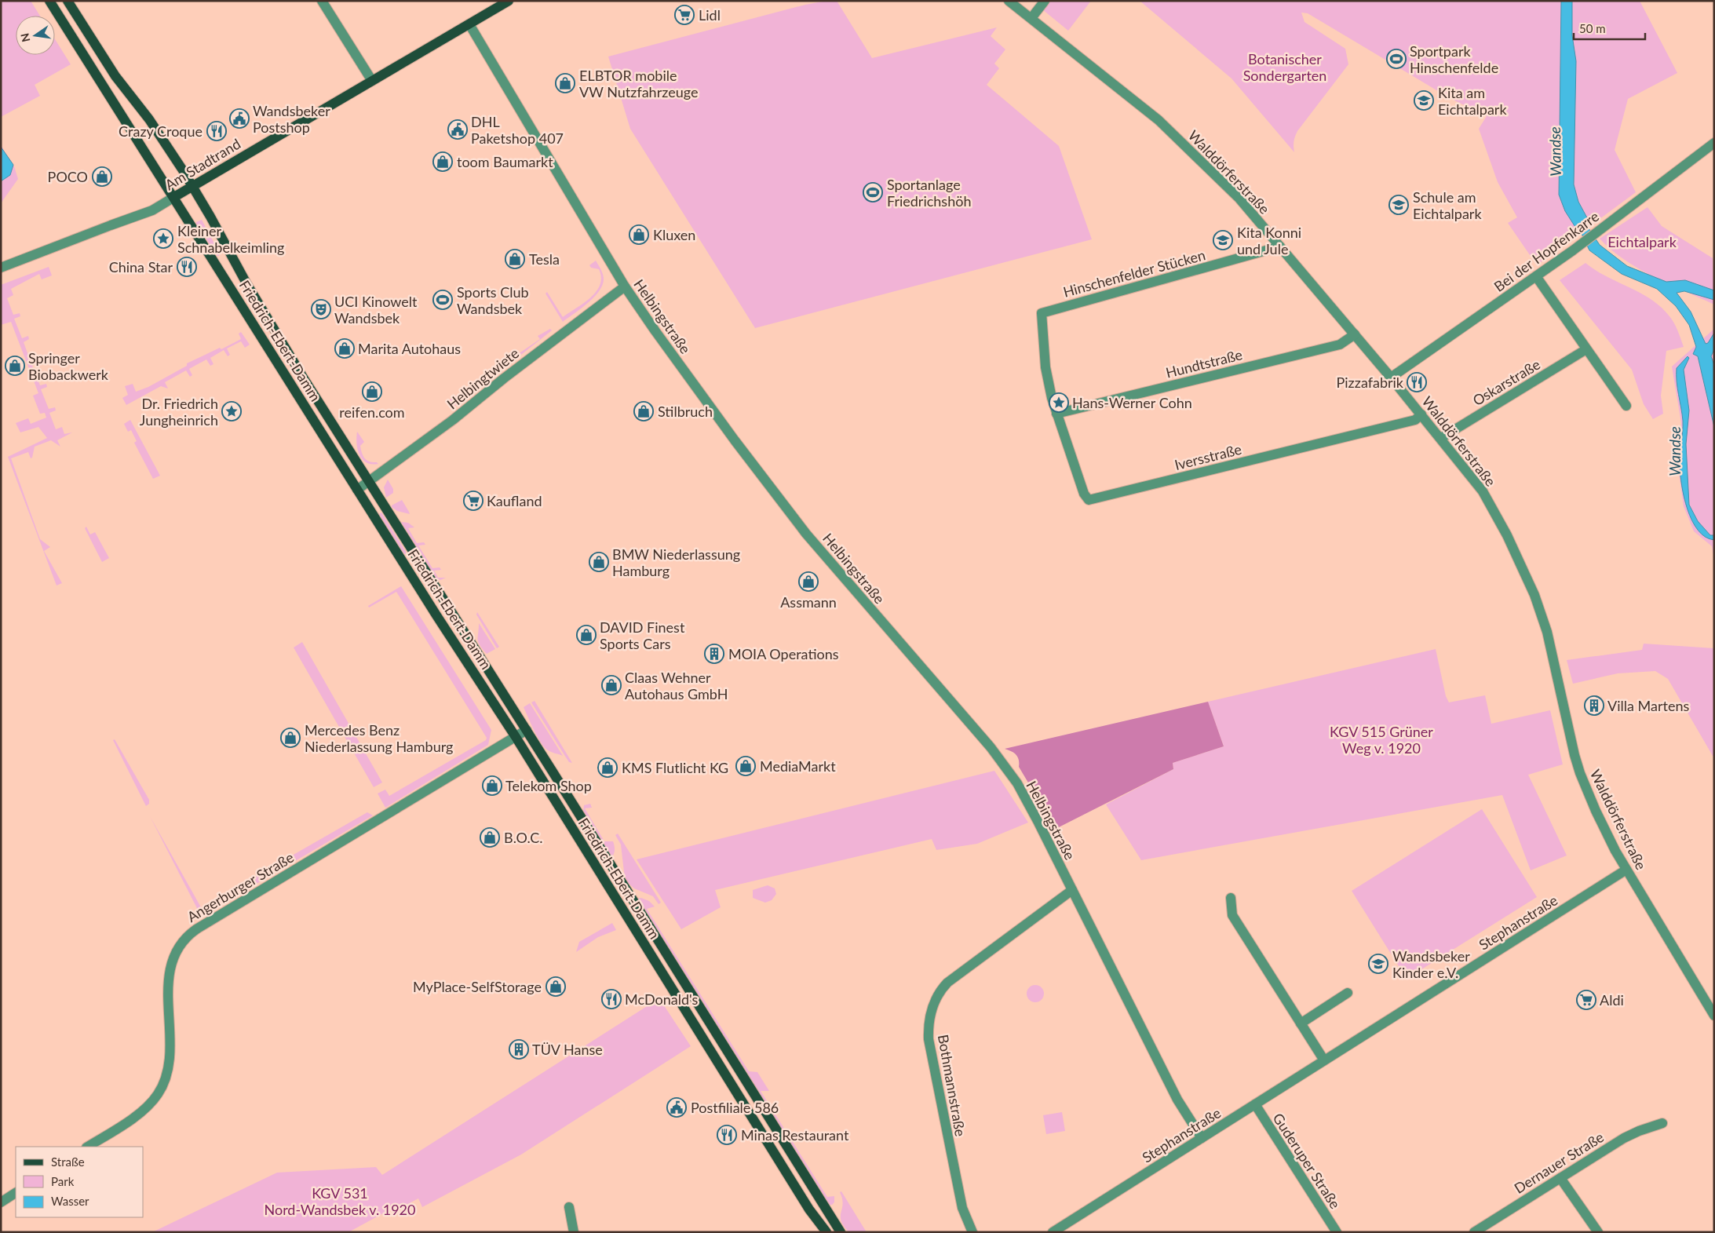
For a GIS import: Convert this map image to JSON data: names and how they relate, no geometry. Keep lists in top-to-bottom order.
{
  "streets": {
    "main road": ["Am Stadtrand", "Friedrich-Ebert-Damm"],
    "street": [
      "Walddörferstraße",
      "Bei der Hopfenkarre",
      "Hinschenfelder Stücken",
      "Helbingstraße",
      "Hundtstraße",
      "Helbingtwiete",
      "Oskarstraße",
      "Iversstraße",
      "Angerburger Straße",
      "Stephanstraße",
      "Bothmannstraße",
      "Guderuper Straße",
      "Dernauer Straße"
    ]
  },
  "crossings": [
    ["Am Stadtrand", "Helbingstraße"],
    ["Am Stadtrand", "Friedrich-Ebert-Damm"],
    ["Walddörferstraße", "Bei der Hopfenkarre"],
    ["Walddörferstraße", "Hinschenfelder Stücken"],
    ["Walddörferstraße", "Hundtstraße"],
    ["Walddörferstraße", "Oskarstraße"],
    ["Walddörferstraße", "Iversstraße"],
    ["Walddörferstraße", "Stephanstraße"],
    ["Hinschenfelder Stücken", "Hundtstraße"],
    ["Hinschenfelder Stücken", "Iversstraße"],
    ["Helbingstraße", "Helbingtwiete"],
    ["Helbingstraße", "Stephanstraße"],
    ["Helbingstraße", "Bothmannstraße"],
    ["Friedrich-Ebert-Damm", "Helbingtwiete"],
    ["Friedrich-Ebert-Damm", "Angerburger Straße"],
    ["Hundtstraße", "Iversstraße"],
    ["Stephanstraße", "Guderuper Straße"]
  ],
  "water": ["Wandse"],
  "parks": [
    "Botanischer Sondergarten",
    "Eichtalpark",
    "KGV 515 Grüner Weg v. 1920",
    "KGV 531 Nord-Wandsbek v. 1920"
  ],
  "places": {
    "supermarket": ["Lidl", "Kaufland", "Aldi"],
    "sports": ["Sportpark Hinschenfelde", "Sportanlage Friedrichshöh", "Sports Club Wandsbek"],
    "shop": [
      "ELBTOR mobile VW Nutzfahrzeuge",
      "toom Baumarkt",
      "POCO",
      "Kluxen",
      "Tesla",
      "Marita Autohaus",
      "Springer Biobackwerk",
      "reifen.com",
      "Stilbruch",
      "BMW Niederlassung Hamburg",
      "Assmann",
      "DAVID Finest Sports Cars",
      "Claas Wehner Autohaus GmbH",
      "Mercedes Benz Niederlassung Hamburg",
      "MediaMarkt",
      "KMS Flutlicht KG",
      "Telekom Shop",
      "B.O.C.",
      "MyPlace-SelfStorage"
    ],
    "school or university": [
      "Kita am Eichtalpark",
      "Schule am Eichtalpark",
      "Kita Konni und Jule",
      "Wandsbeker Kinder e.V."
    ],
    "public building": ["Wandsbeker Postshop", "DHL Paketshop 407", "Postfiliale 586"],
    "restaurant": [
      "Crazy Croque",
      "China Star",
      "Pizzafabrik",
      "McDonald's",
      "Minas Restaurant"
    ],
    "place": ["Kleiner Schnabelkeimling", "Hans-Werner Cohn", "Dr. Friedrich Jungheinrich"],
    "theatre": ["UCI Kinowelt Wandsbek"],
    "building": ["MOIA Operations", "Villa Martens", "TÜV Hanse"]
  },
  "legend": ["Straße", "Park", "Wasser"],
  "scale_bar": "50 m",
  "north": "left"
}
